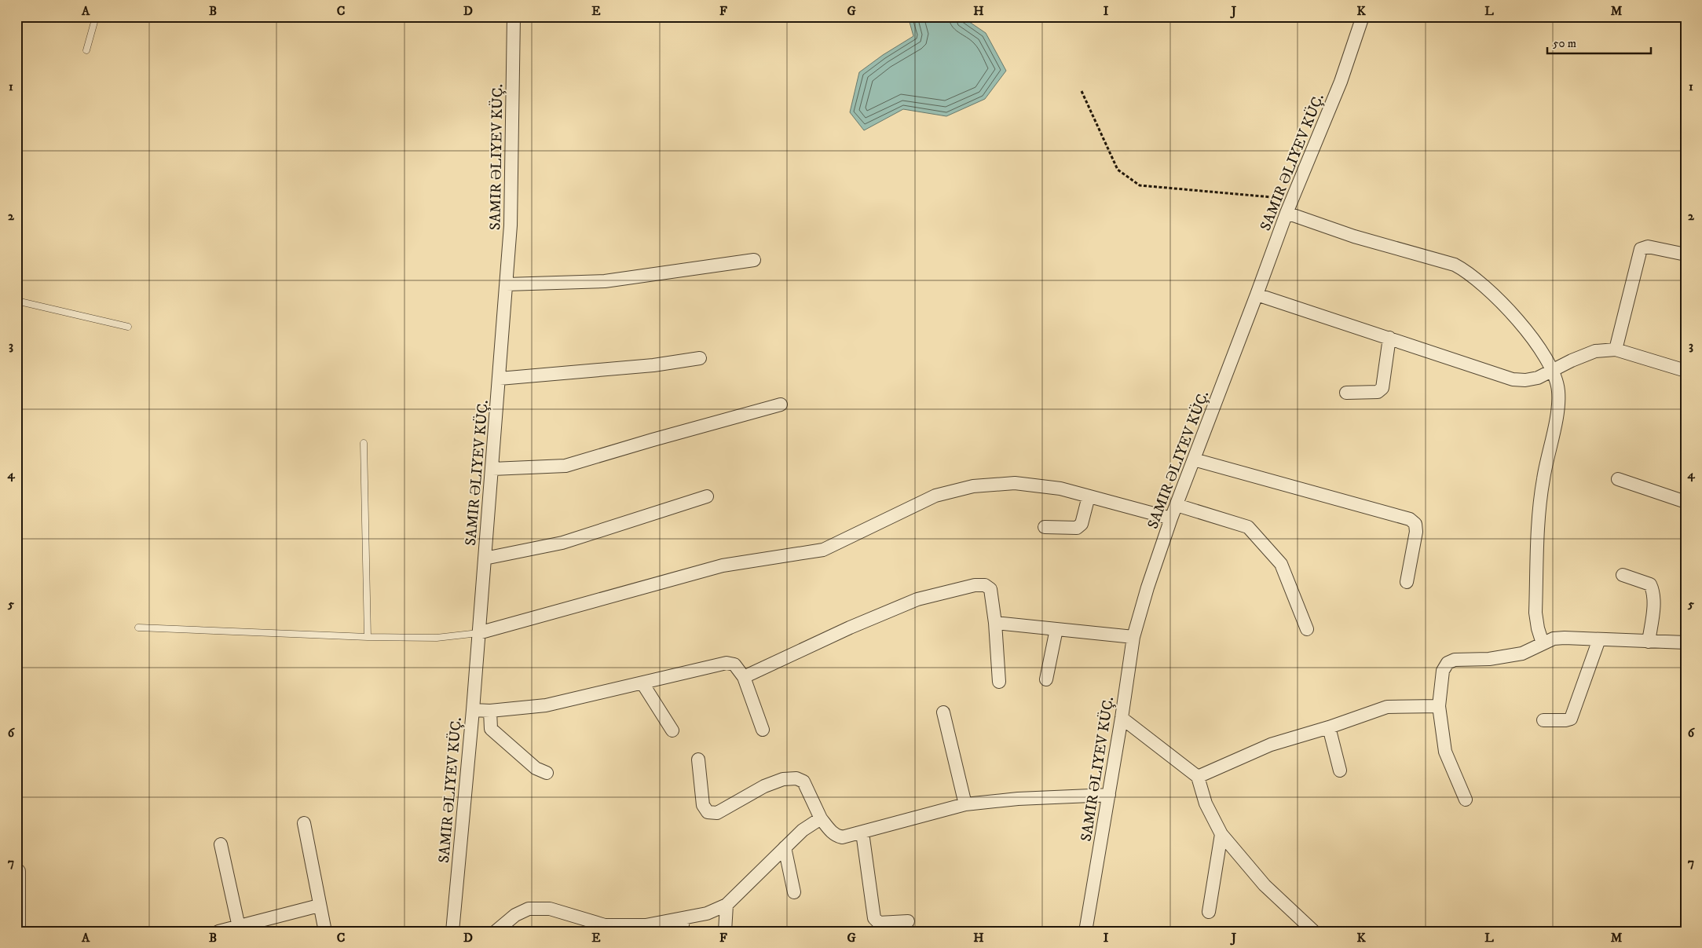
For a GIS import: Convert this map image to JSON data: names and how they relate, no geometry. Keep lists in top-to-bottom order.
{
  "streets": {
    "street": ["SAMIR ƏLIYEV KÜÇ."]
  },
  "scale_bar": "50 m",
  "grid": {
    "columns": [
      "A",
      "B",
      "C",
      "D",
      "E",
      "F",
      "G",
      "H",
      "I",
      "J",
      "K",
      "L",
      "M"
    ],
    "rows": [
      "1",
      "2",
      "3",
      "4",
      "5",
      "6",
      "7"
    ]
  }
}
